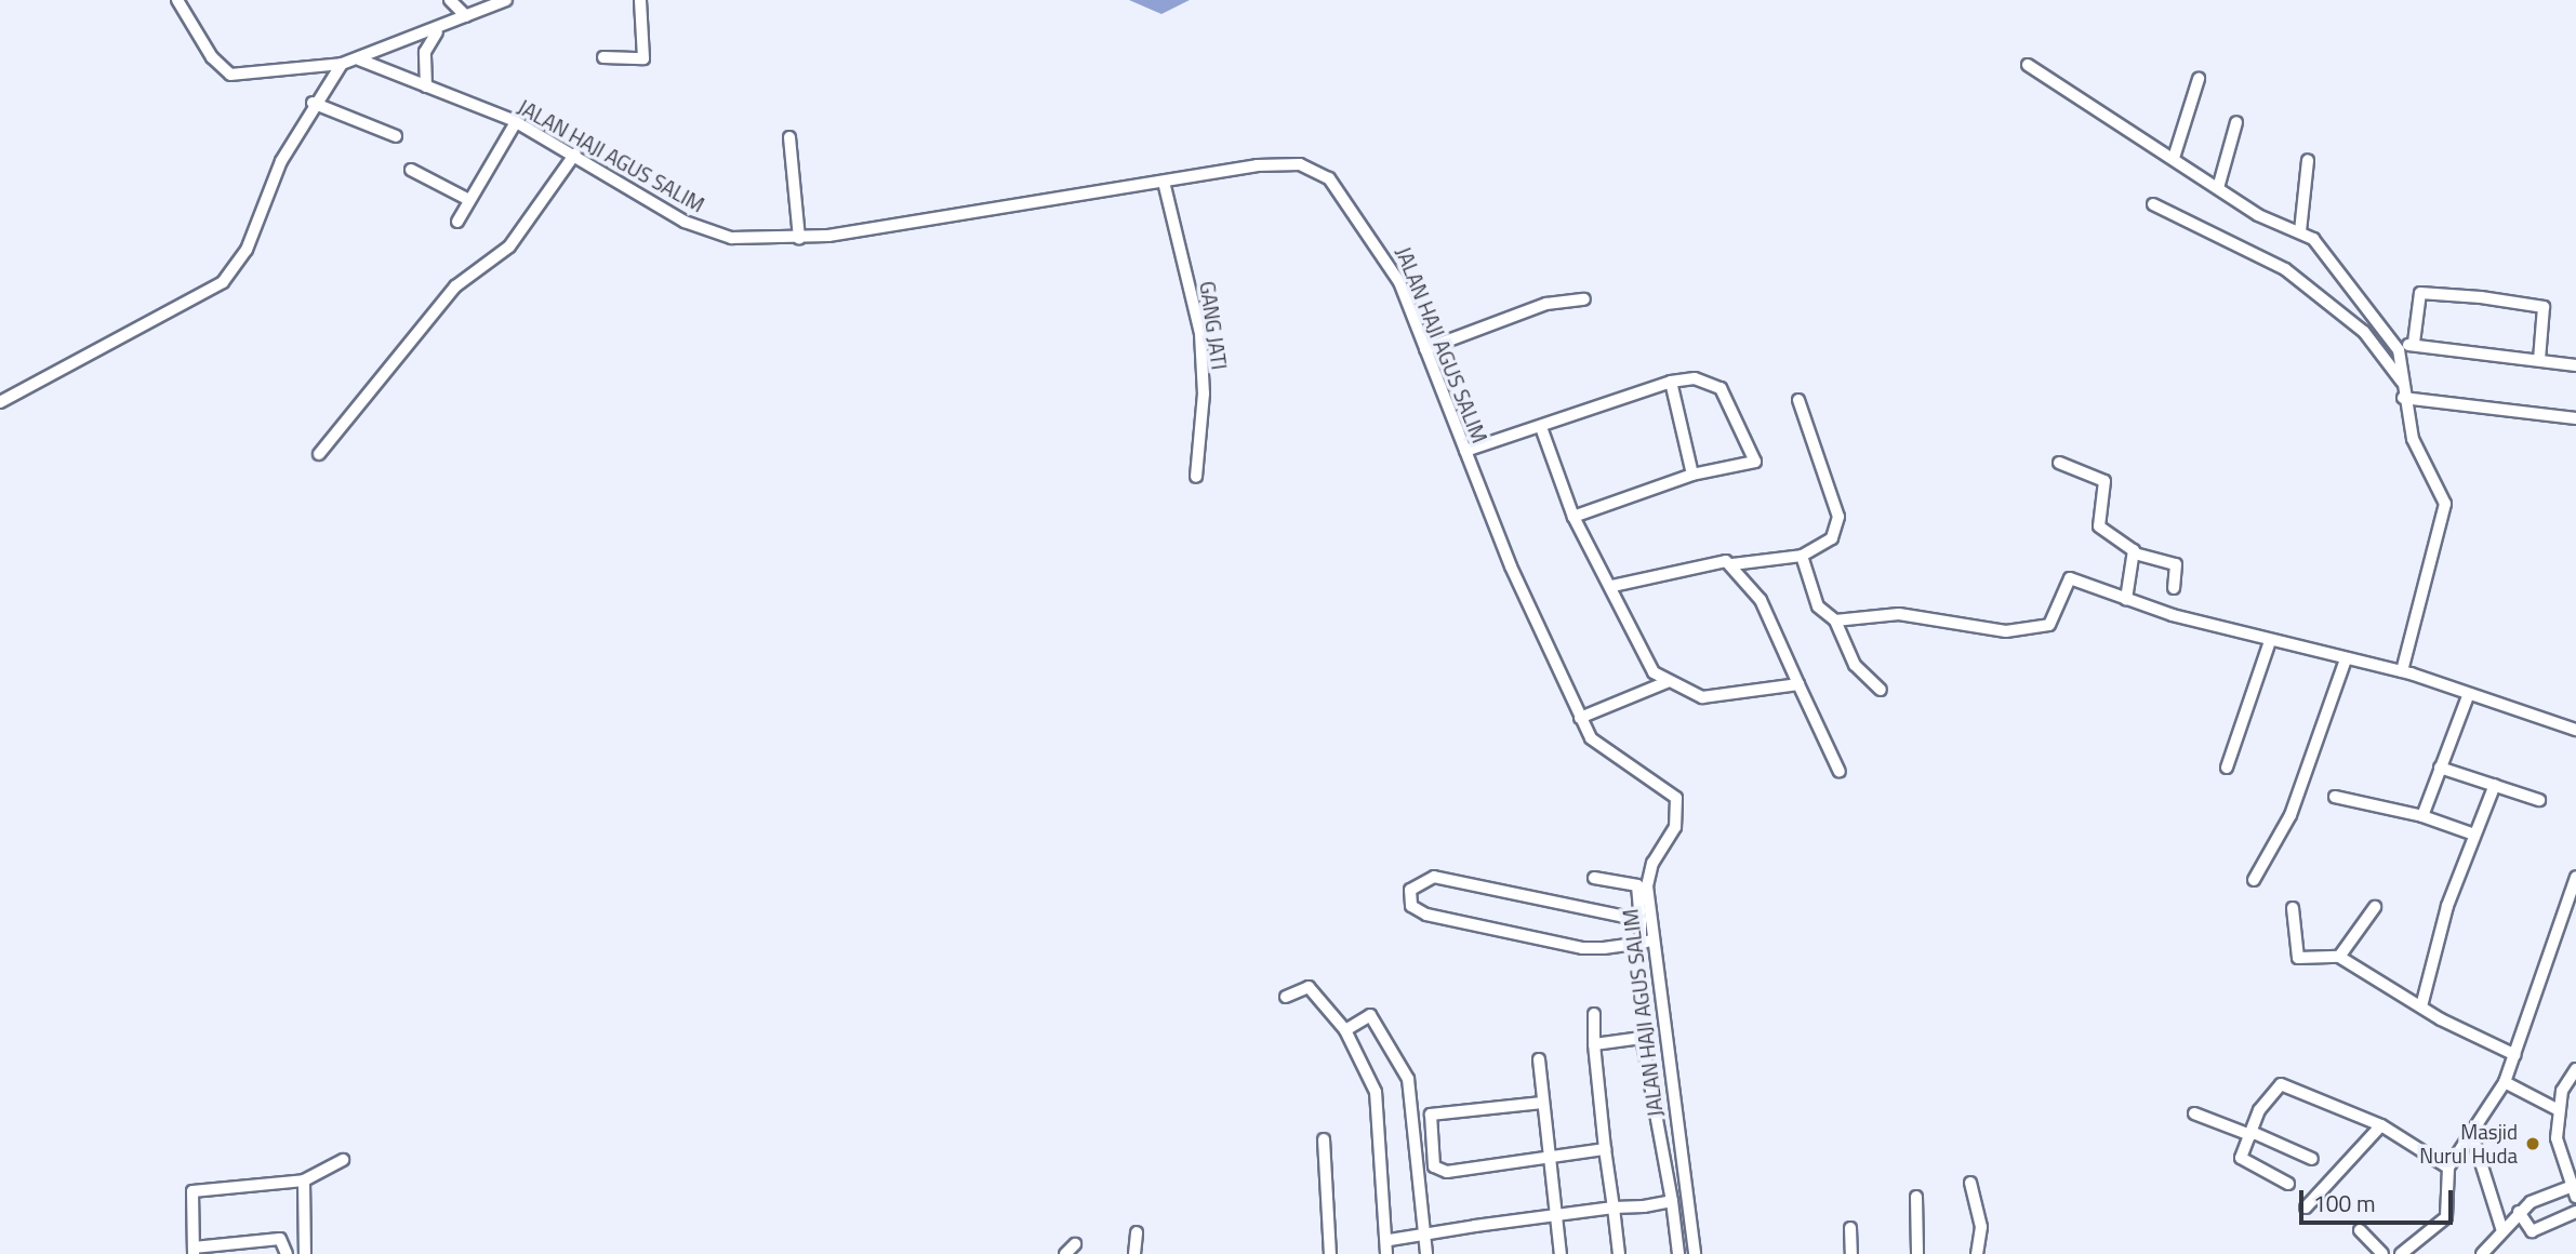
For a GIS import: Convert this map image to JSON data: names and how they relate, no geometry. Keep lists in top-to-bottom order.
{
  "streets": {
    "street": ["JALAN HAJI AGUS SALIM", "GANG JATI"]
  },
  "crossings": [
    ["JALAN HAJI AGUS SALIM", "GANG JATI"]
  ],
  "places": ["Masjid Nurul Huda"],
  "scale_bar": "100 m"
}
